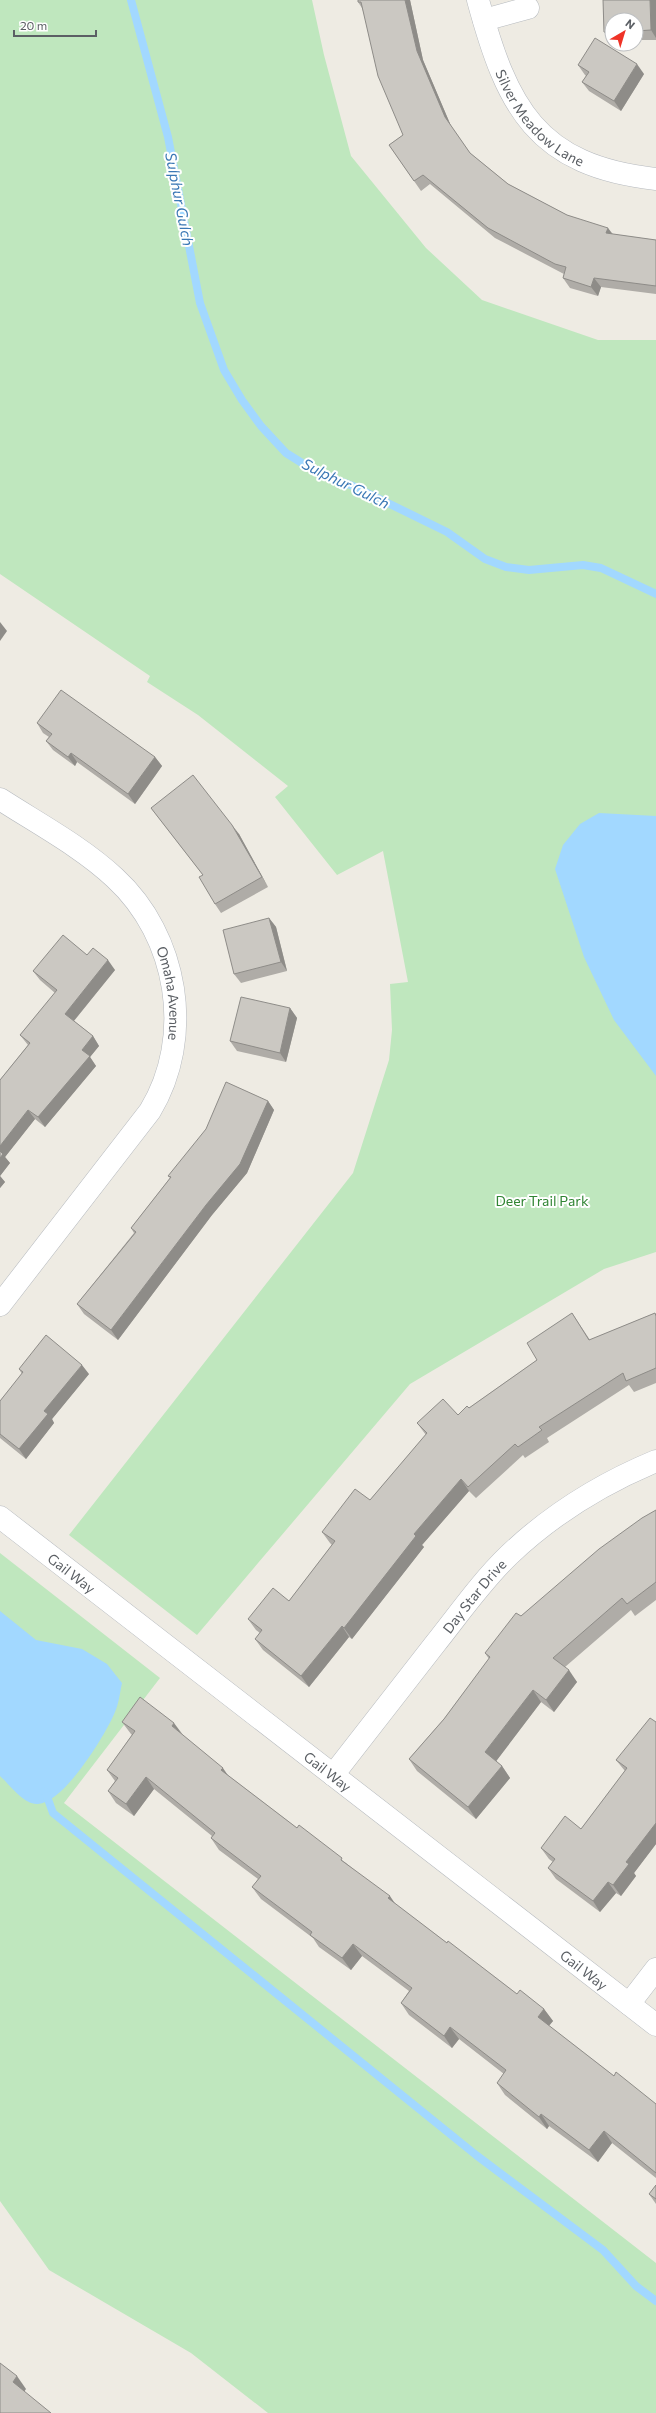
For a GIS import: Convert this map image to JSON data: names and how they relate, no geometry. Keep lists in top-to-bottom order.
{
  "streets": {
    "street": [
      "Silver Meadow Lane",
      "Omaha Avenue",
      "Gail Way",
      "Day Star Drive"
    ]
  },
  "crossings": [
    ["Gail Way", "Day Star Drive"]
  ],
  "water": ["Sulphur Gulch"],
  "parks": ["Deer Trail Park"],
  "scale_bar": "20 m",
  "north": "top right"
}
